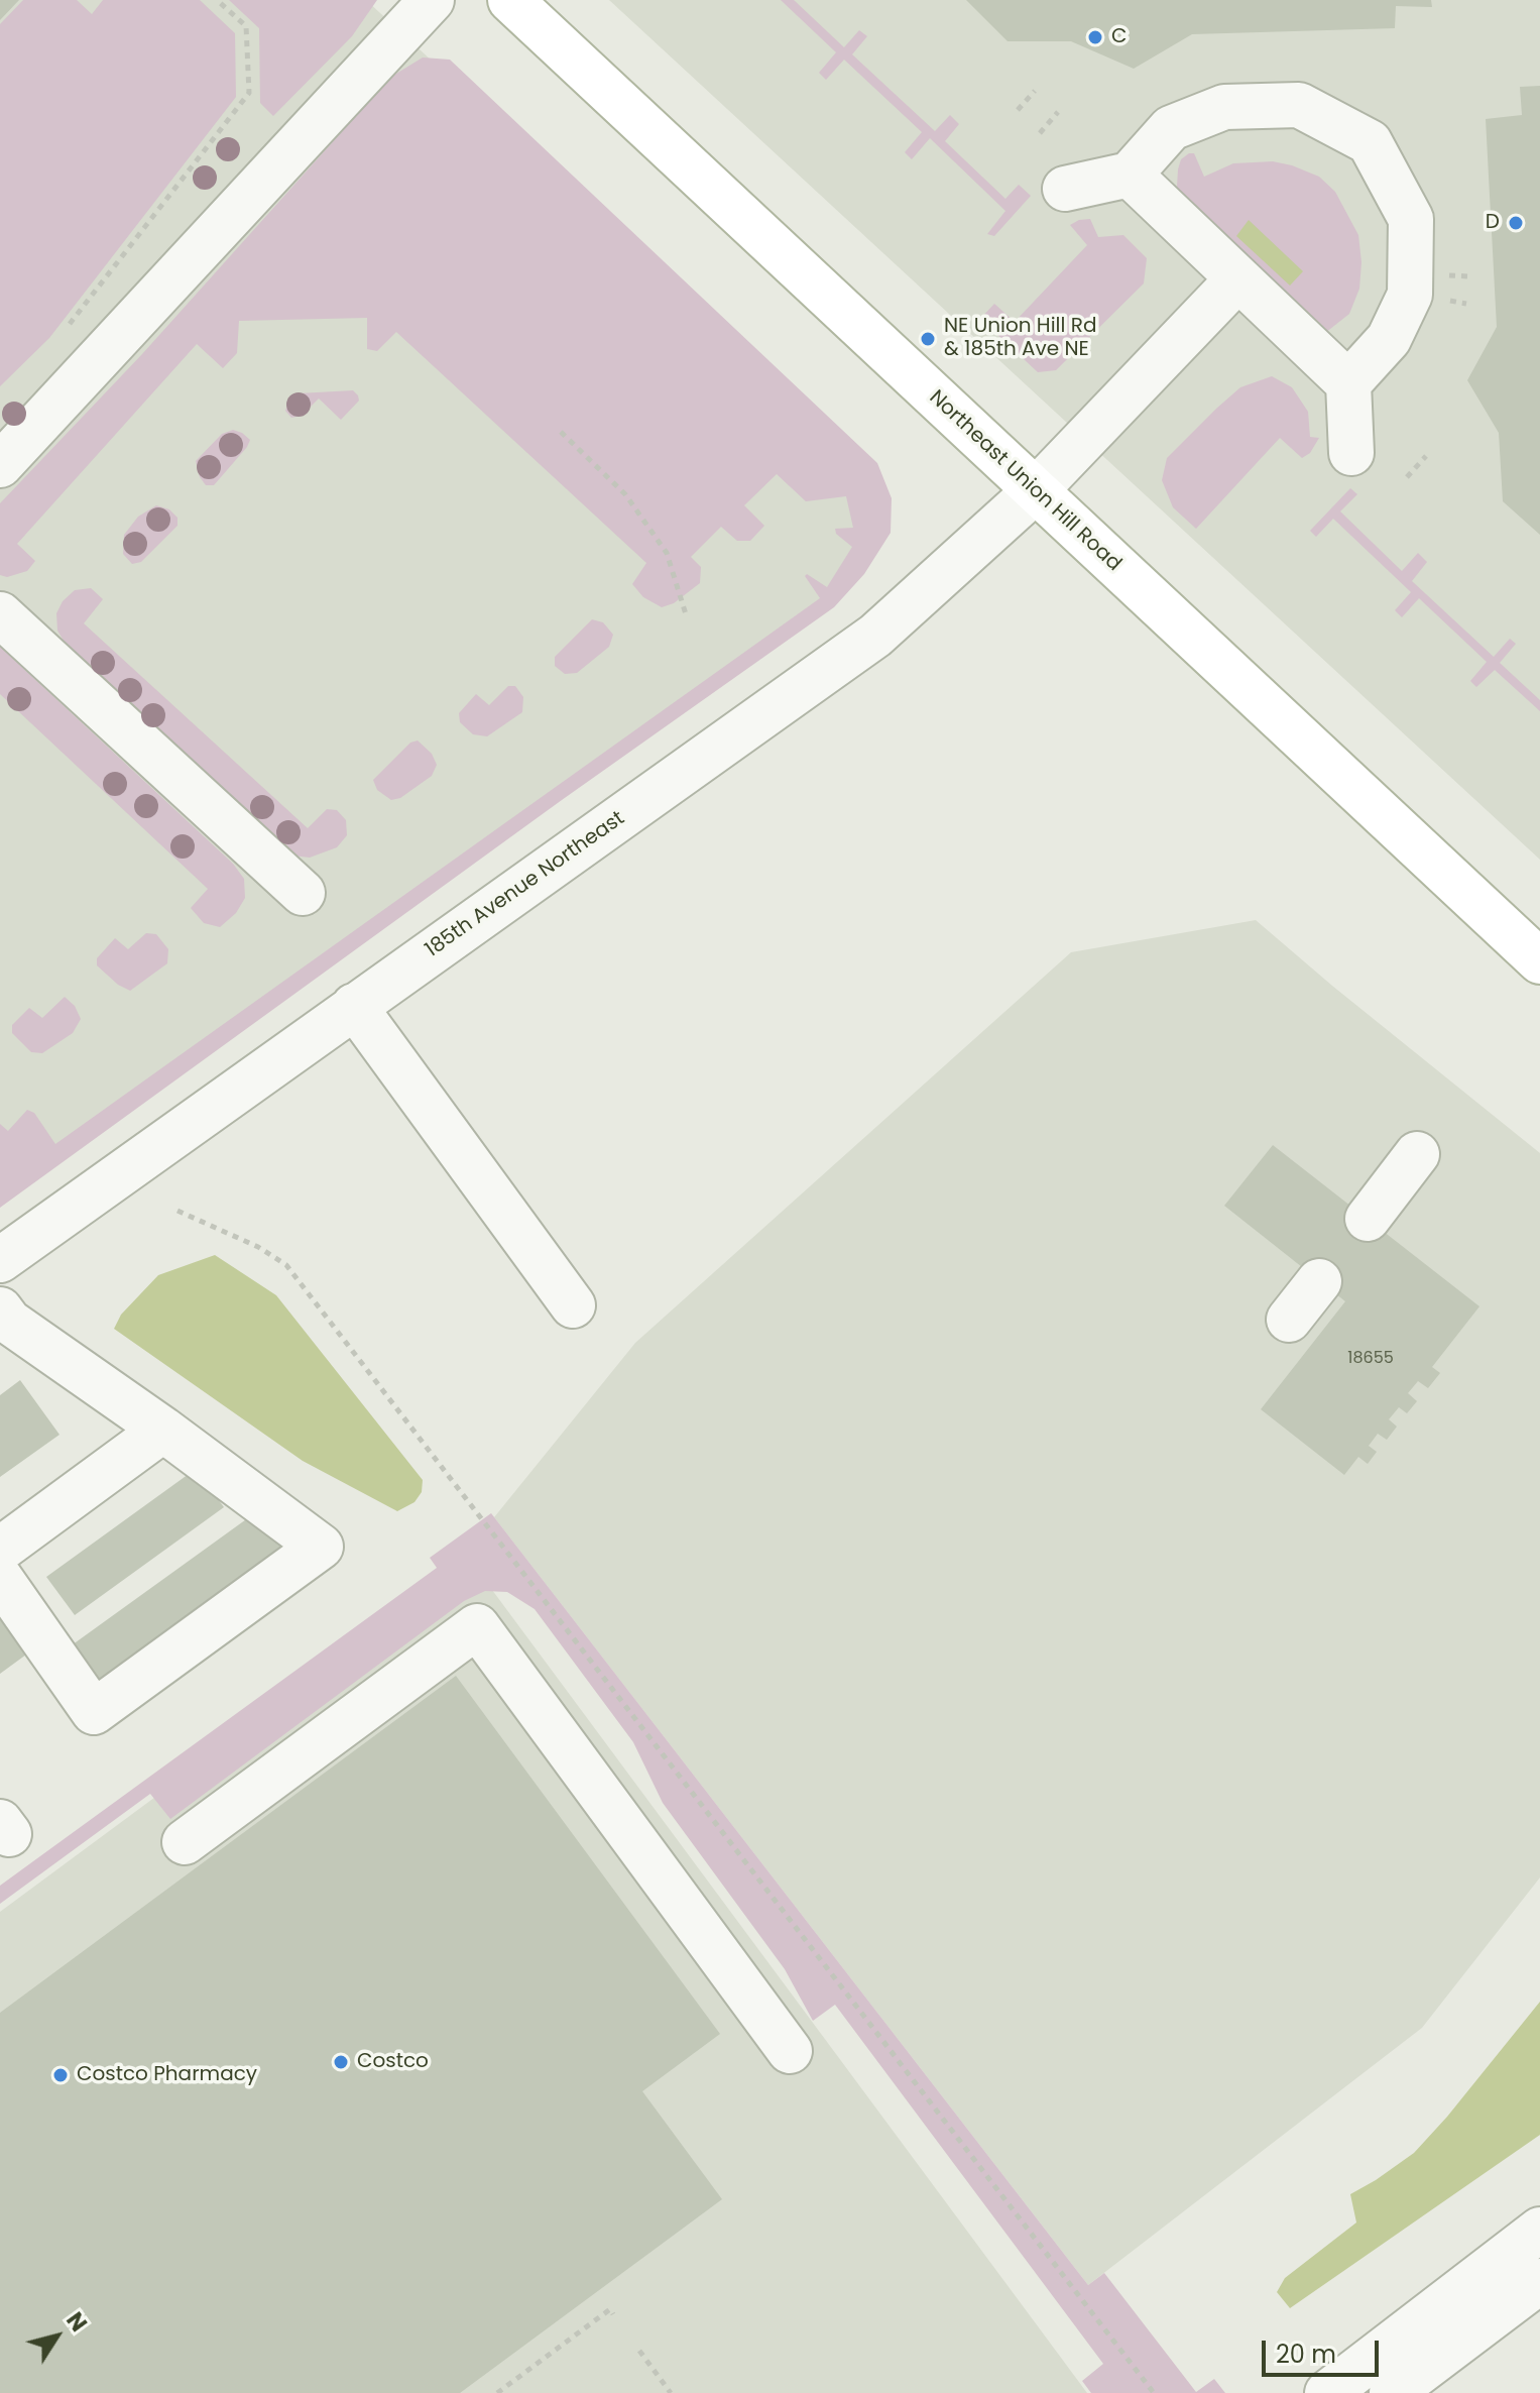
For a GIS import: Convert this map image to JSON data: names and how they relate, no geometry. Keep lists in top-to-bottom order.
{
  "streets": {
    "main road": ["Northeast Union Hill Road"],
    "street": ["185th Avenue Northeast"]
  },
  "crossings": [
    ["Northeast Union Hill Road", "185th Avenue Northeast"]
  ],
  "places": [
    "C",
    "D",
    "NE Union Hill Rd & 185th Ave NE",
    "Costco",
    "Costco Pharmacy"
  ],
  "house_numbers": ["18655"],
  "scale_bar": "20 m",
  "north": "top right"
}
